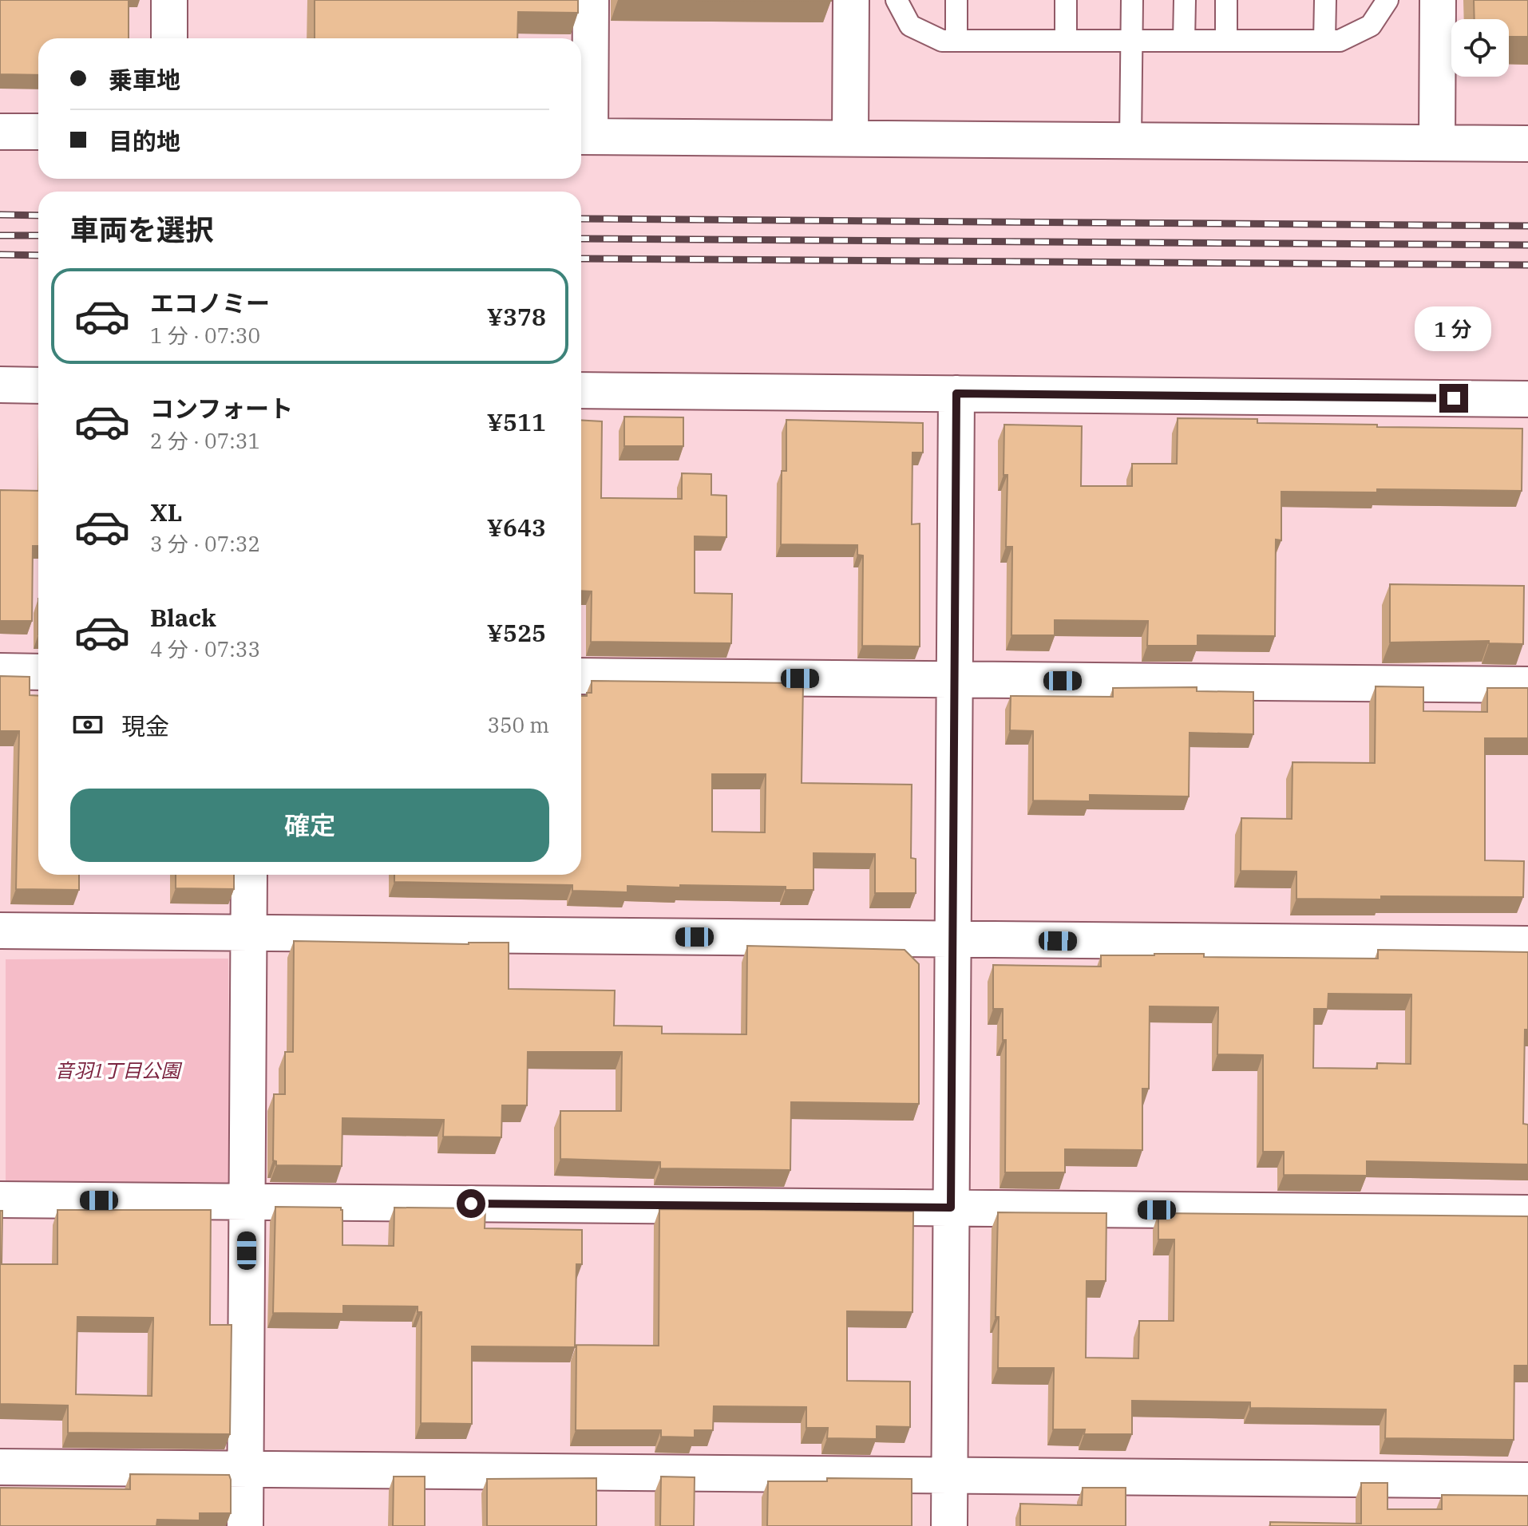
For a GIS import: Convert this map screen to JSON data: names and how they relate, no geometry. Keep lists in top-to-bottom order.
{
  "parks": ["音羽1丁目公園"],
  "page": {
    "banner": ["乗車地", "目的地"],
    "heading": "車両を選択",
    "list": [
      {
        "name": "エコノミー",
        "note": "1 分 · 07:30",
        "value": "¥378"
      },
      {
        "name": "コンフォート",
        "note": "2 分 · 07:31",
        "value": "¥511"
      },
      {
        "name": "XL",
        "note": "3 分 · 07:32",
        "value": "¥643"
      },
      {
        "name": "Black",
        "note": "4 分 · 07:33",
        "value": "¥525"
      }
    ],
    "bubble": "1 分",
    "pay": ["現金", "350 m"],
    "buttons": "確定"
  }
}
